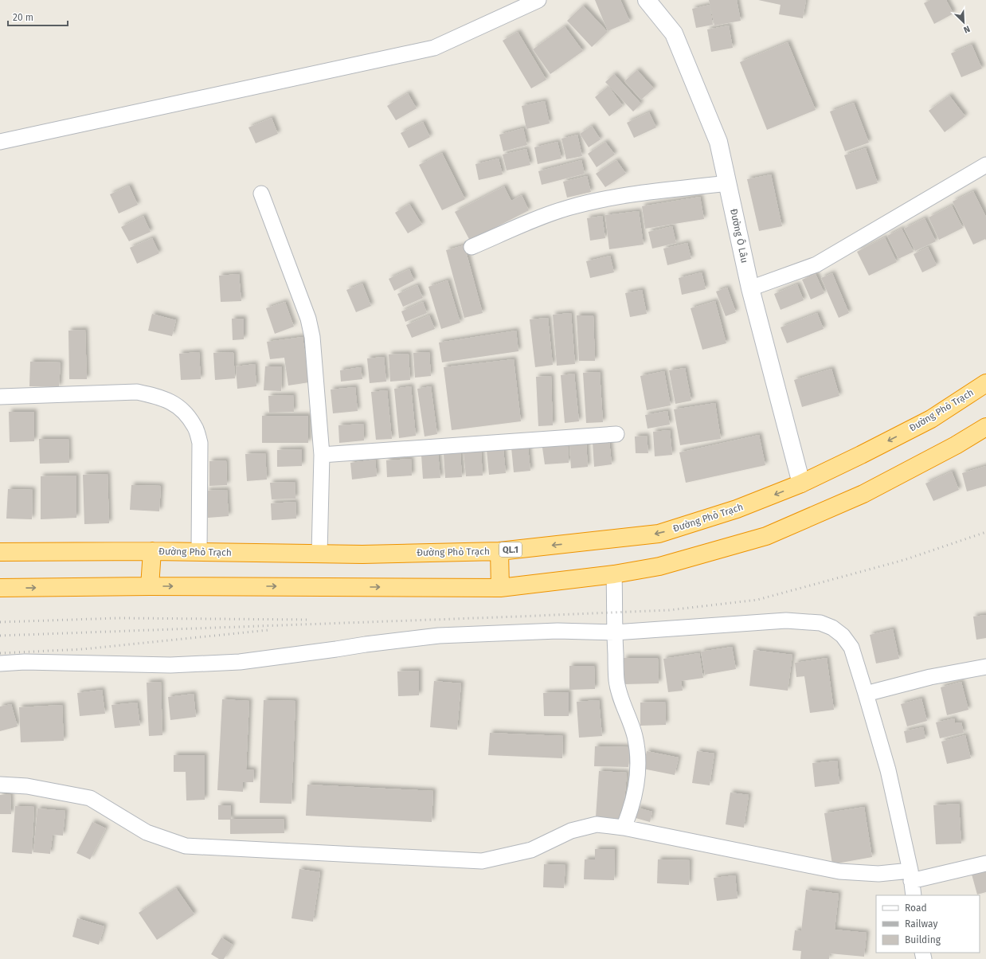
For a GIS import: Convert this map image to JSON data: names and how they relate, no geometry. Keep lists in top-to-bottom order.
{
  "streets": {
    "highway": ["Đường Phò Trạch", "QL.1"],
    "main road": ["Đường Ô Lâu"]
  },
  "crossings": [
    ["Đường Ô Lâu", "Đường Phò Trạch"]
  ],
  "legend": ["Road", "Railway", "Building"],
  "scale_bar": "20 m",
  "north": "bottom right"
}
